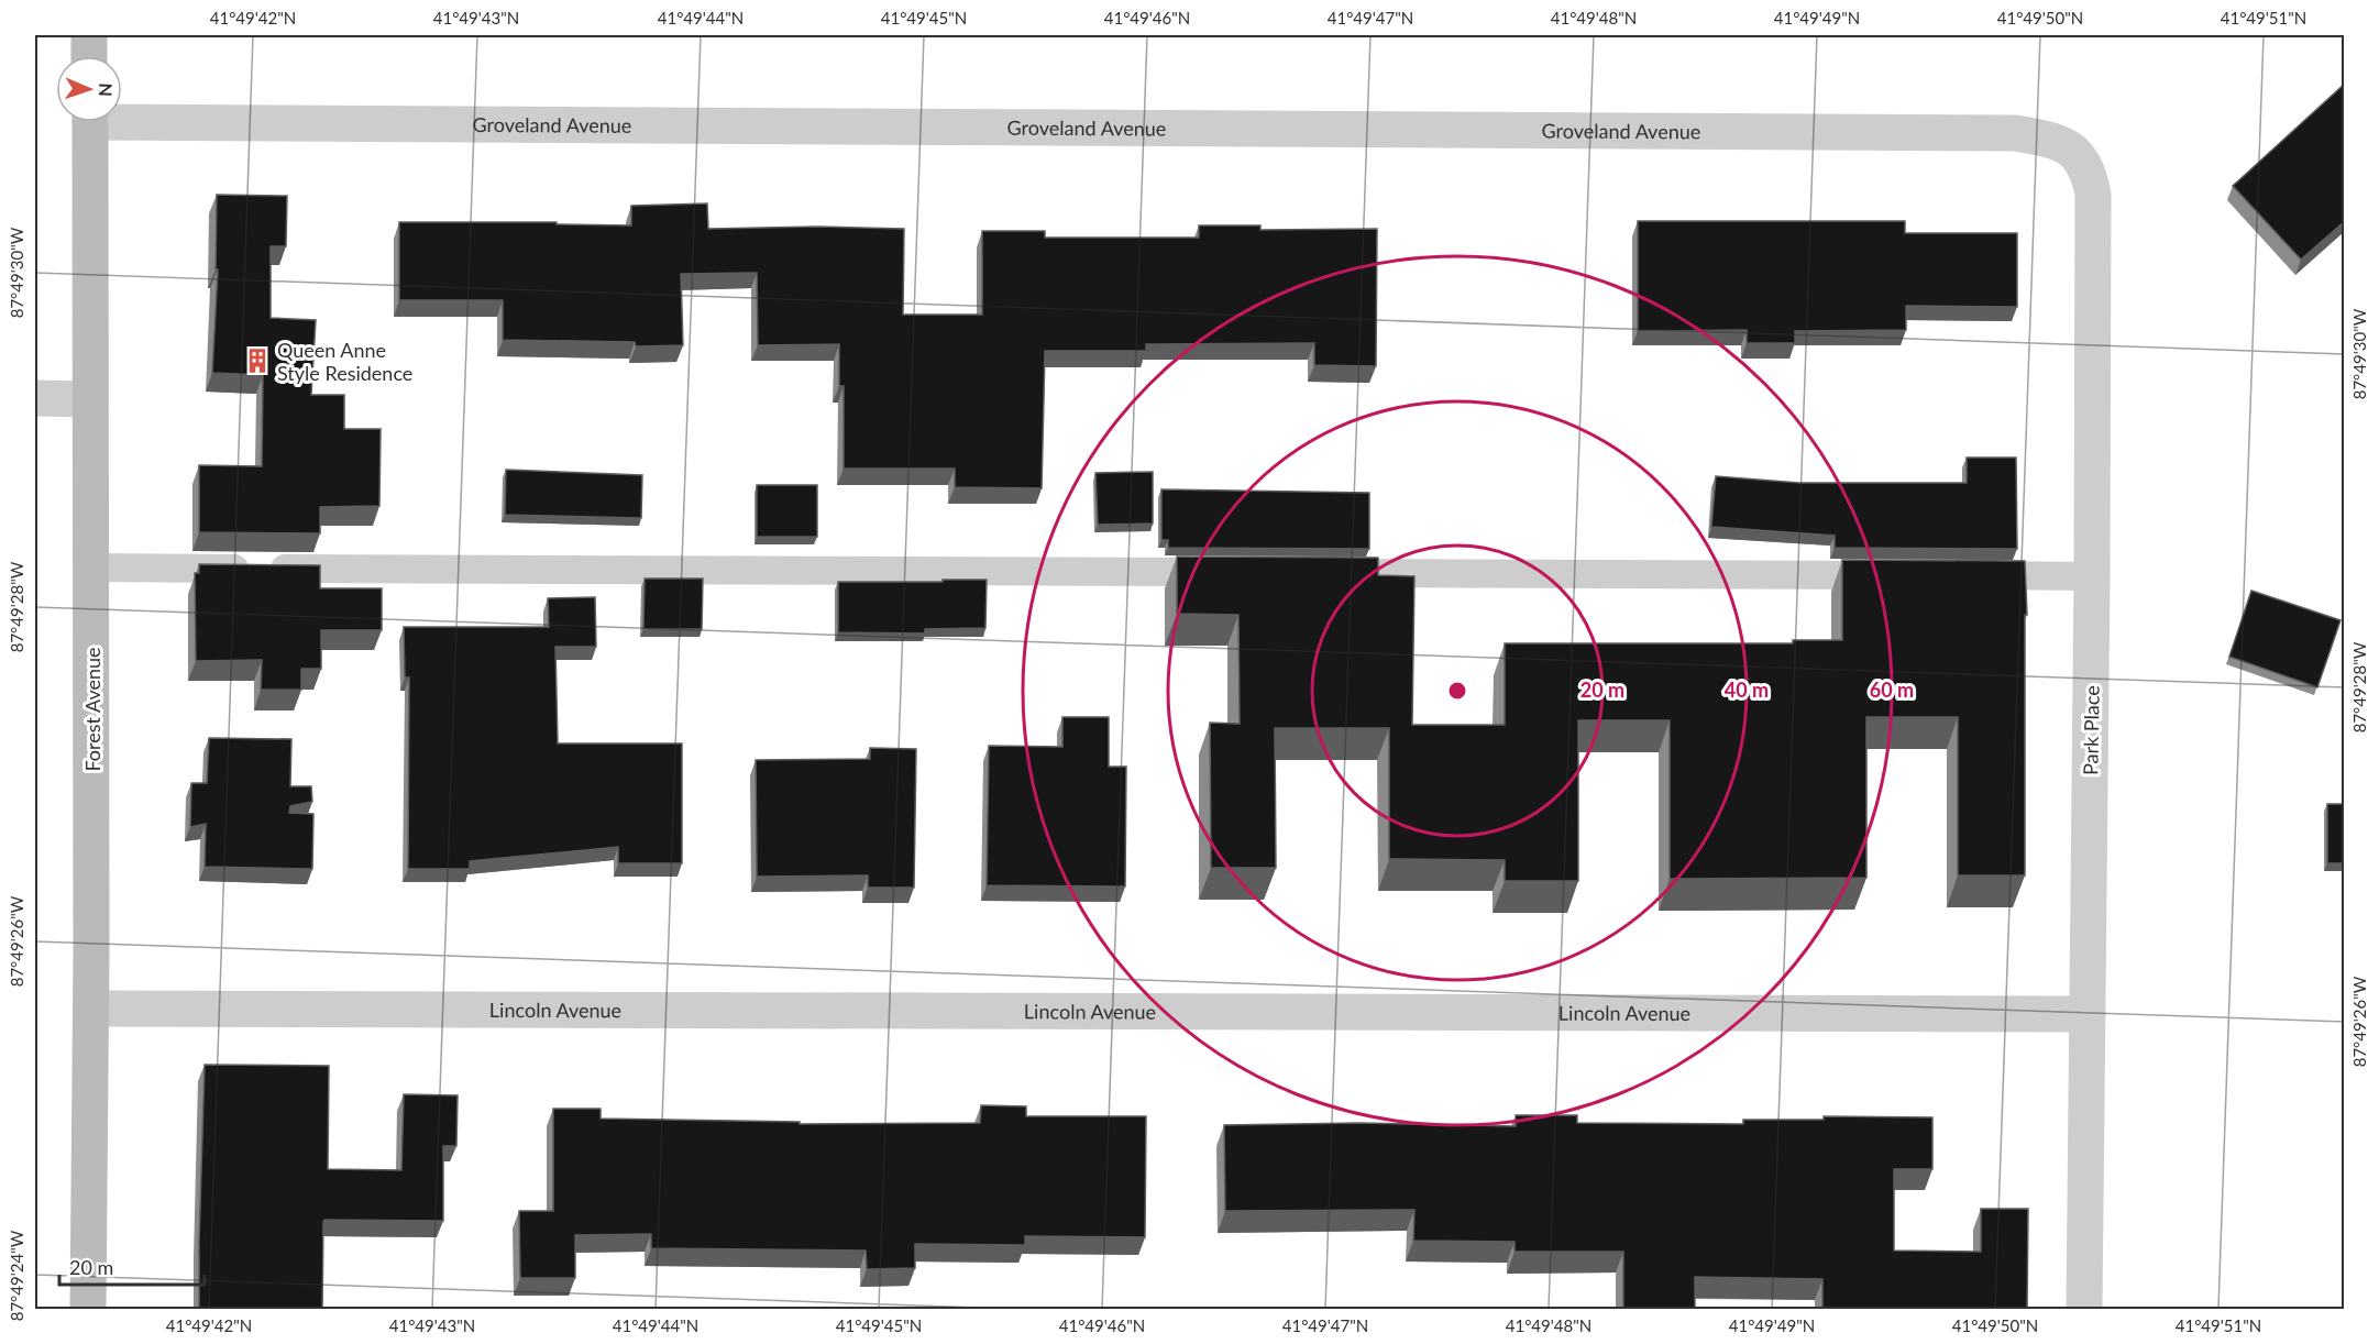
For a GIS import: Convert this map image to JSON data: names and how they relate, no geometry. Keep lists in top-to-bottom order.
{
  "streets": {
    "street": [
      "Groveland Avenue",
      "Forest Avenue",
      "Park Place",
      "Lincoln Avenue"
    ]
  },
  "crossings": [
    ["Groveland Avenue", "Park Place"],
    ["Forest Avenue", "Lincoln Avenue"],
    ["Park Place", "Lincoln Avenue"]
  ],
  "places": {
    "building": ["Queen Anne Style Residence"]
  },
  "scale_bar": "20 m",
  "north": "right",
  "coordinates": [
    "41°49'42\"N",
    "41°49'43\"N",
    "41°49'44\"N",
    "41°49'45\"N",
    "41°49'46\"N",
    "41°49'47\"N",
    "41°49'48\"N",
    "41°49'49\"N",
    "41°49'50\"N",
    "41°49'51\"N",
    "87°49'30\"W",
    "87°49'28\"W",
    "87°49'26\"W",
    "87°49'24\"W"
  ],
  "rings": ["20 m", "40 m", "60 m"]
}
